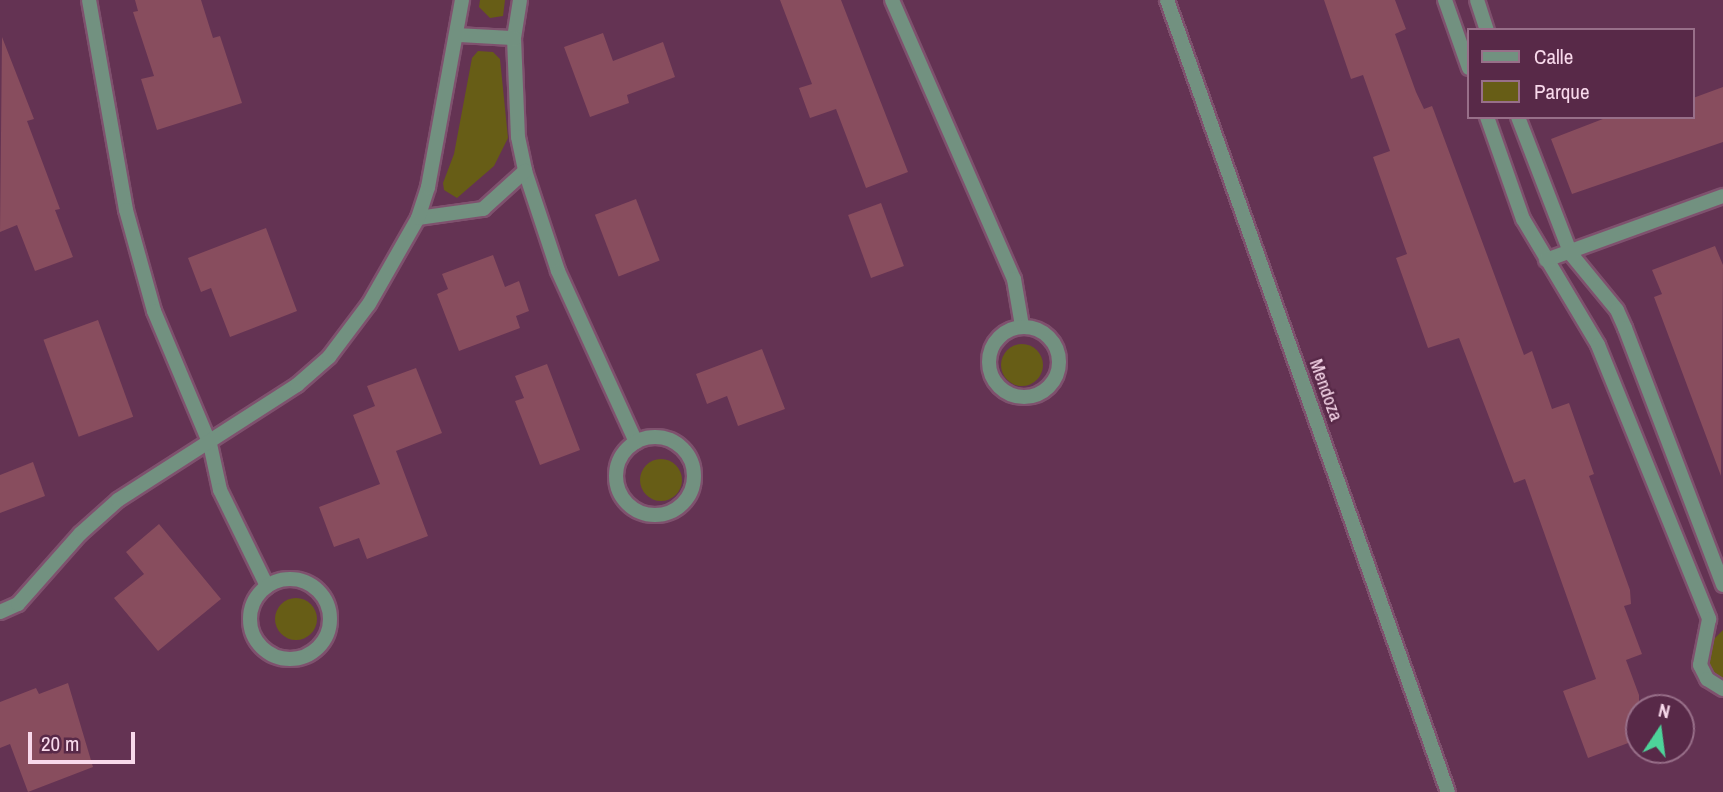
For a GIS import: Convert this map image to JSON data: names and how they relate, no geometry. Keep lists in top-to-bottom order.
{
  "streets": {
    "street": ["Mendoza"]
  },
  "legend": ["Calle", "Parque"],
  "scale_bar": "20 m",
  "north": "top"
}
